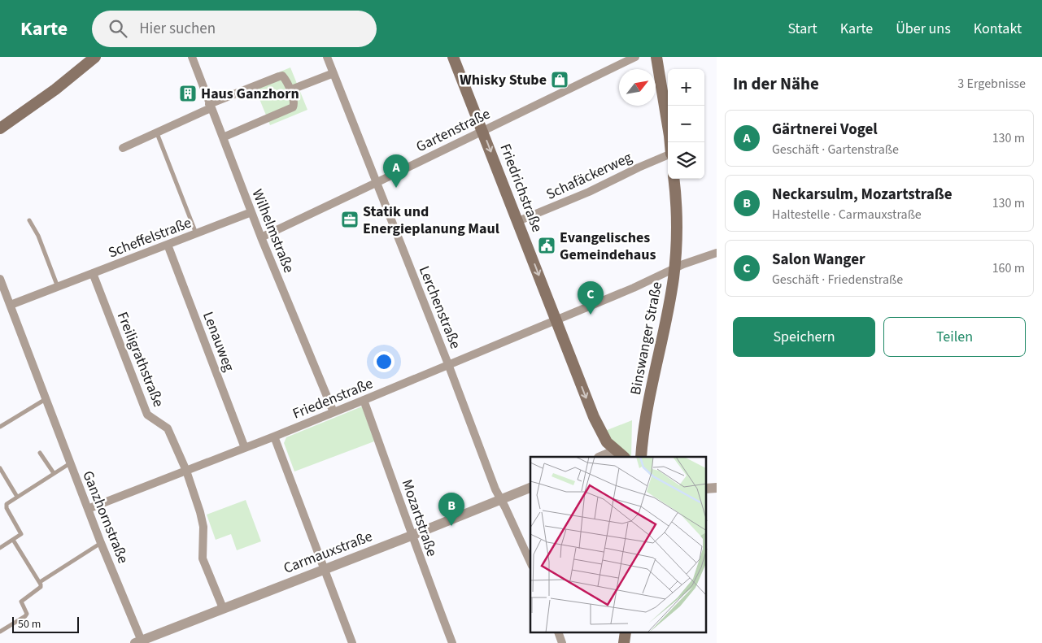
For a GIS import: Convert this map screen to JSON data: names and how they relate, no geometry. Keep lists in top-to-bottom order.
{
  "streets": {
    "main road": ["Friedrichstraße", "Binswanger Straße"],
    "street": [
      "Gartenstraße",
      "Schafäckerweg",
      "Wilhelmstraße",
      "Scheffelstraße",
      "Lerchenstraße",
      "Lenauweg",
      "Freiligrathstraße",
      "Friedenstraße",
      "Ganzhornstraße",
      "Mozartstraße",
      "Carmauxstraße"
    ]
  },
  "crossings": [
    ["Gartenstraße", "Friedrichstraße"],
    ["Gartenstraße", "Wilhelmstraße"],
    ["Gartenstraße", "Lerchenstraße"],
    ["Schafäckerweg", "Friedrichstraße"],
    ["Friedrichstraße", "Friedenstraße"],
    ["Wilhelmstraße", "Scheffelstraße"],
    ["Wilhelmstraße", "Friedenstraße"],
    ["Scheffelstraße", "Lenauweg"],
    ["Scheffelstraße", "Freiligrathstraße"],
    ["Scheffelstraße", "Ganzhornstraße"],
    ["Lerchenstraße", "Friedenstraße"],
    ["Lerchenstraße", "Carmauxstraße"],
    ["Binswanger Straße", "Friedenstraße"],
    ["Lenauweg", "Friedenstraße"],
    ["Freiligrathstraße", "Friedenstraße"],
    ["Freiligrathstraße", "Carmauxstraße"],
    ["Friedenstraße", "Ganzhornstraße"],
    ["Friedenstraße", "Mozartstraße"],
    ["Ganzhornstraße", "Carmauxstraße"],
    ["Mozartstraße", "Carmauxstraße"]
  ],
  "one_way": ["Friedrichstraße"],
  "places": {
    "shop": ["Whisky Stube"],
    "building": ["Haus Ganzhorn"],
    "office": ["Statik und Energieplanung Maul"],
    "public building": ["Evangelisches Gemeindehaus"]
  },
  "scale_bar": "50 m",
  "north": "top right",
  "page": {
    "header": "Karte",
    "search": "Hier suchen",
    "nav": [
      "Start",
      "Karte",
      "Über uns",
      "Kontakt"
    ],
    "heading": ["In der Nähe", "3 Ergebnisse"],
    "map_buttons": ["+", "−"],
    "list": [
      {
        "mark": "A",
        "name": "Gärtnerei Vogel",
        "note": "Geschäft · Gartenstraße",
        "value": "130 m"
      },
      {
        "mark": "B",
        "name": "Neckarsulm, Mozartstraße",
        "note": "Haltestelle · Carmauxstraße",
        "value": "130 m"
      },
      {
        "mark": "C",
        "name": "Salon Wanger",
        "note": "Geschäft · Friedenstraße",
        "value": "160 m"
      }
    ],
    "pins": ["A", "C", "B"],
    "buttons": ["Speichern", "Teilen"],
    "scale": "50 m"
  }
}
